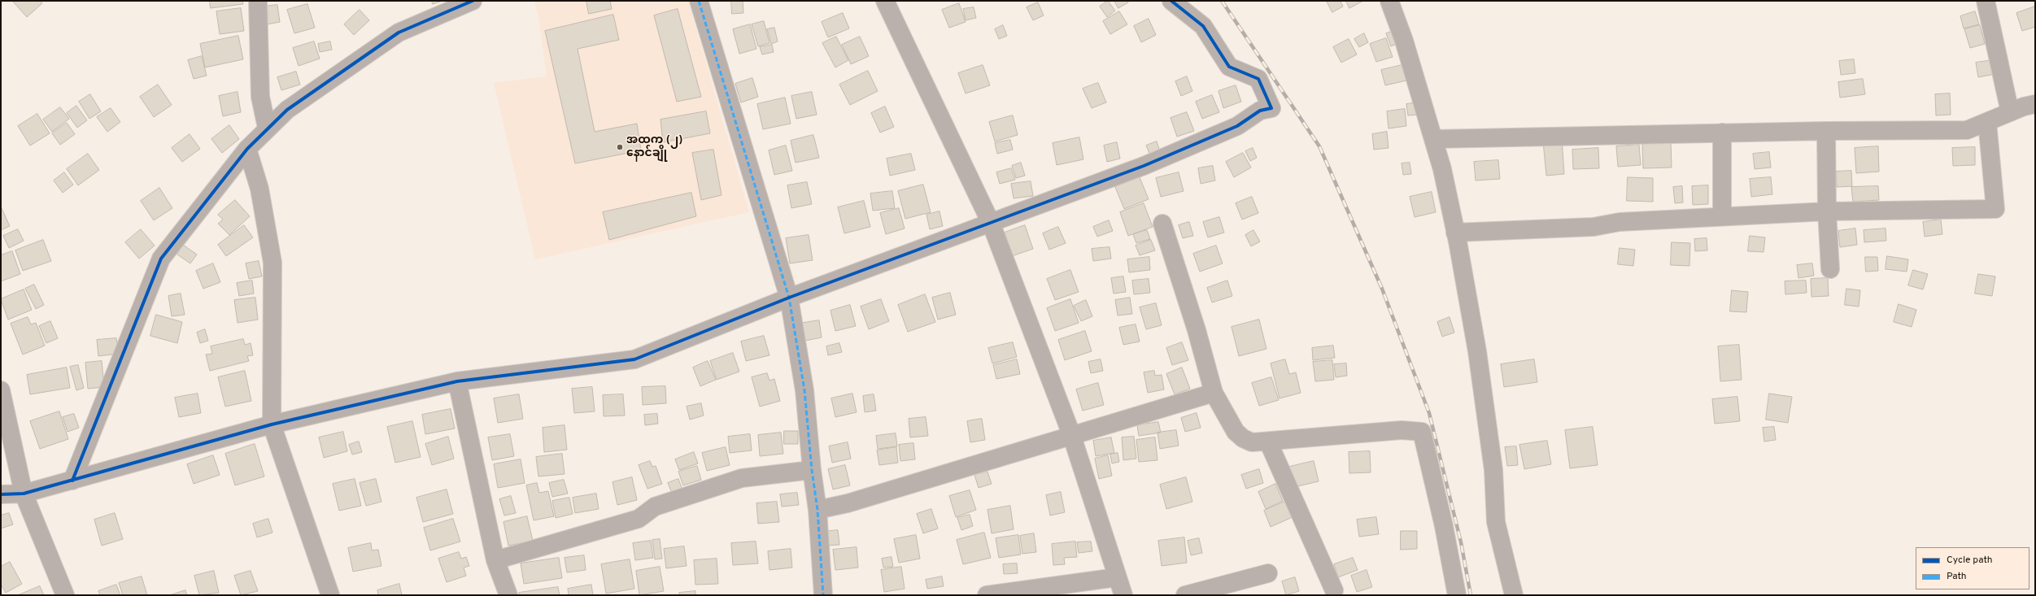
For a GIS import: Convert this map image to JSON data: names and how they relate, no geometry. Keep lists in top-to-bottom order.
{
  "places": ["အထက (၂) နောင်ချို"],
  "legend": ["Cycle path", "Path"]
}
